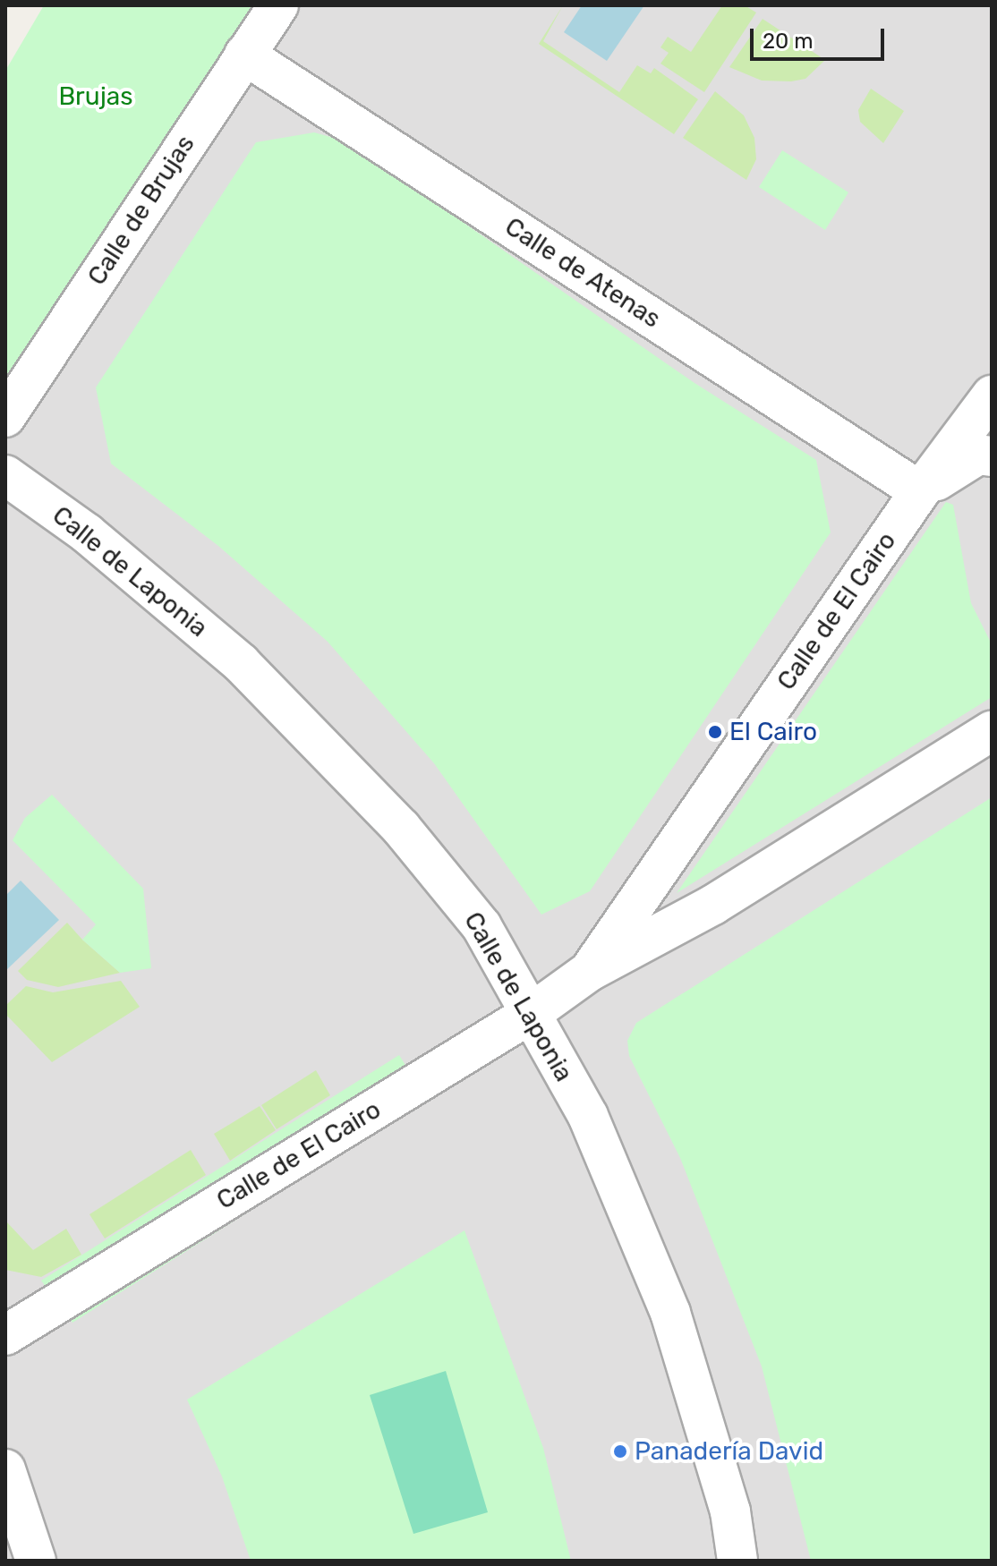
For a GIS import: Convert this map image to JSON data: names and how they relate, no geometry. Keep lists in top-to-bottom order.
{
  "streets": {
    "street": [
      "Calle de Brujas",
      "Calle de Atenas",
      "Calle de Laponia",
      "Calle de El Cairo"
    ]
  },
  "crossings": [
    ["Calle de Brujas", "Calle de Atenas"],
    ["Calle de Atenas", "Calle de El Cairo"],
    ["Calle de Laponia", "Calle de El Cairo"]
  ],
  "parks": ["Brujas"],
  "places": ["El Cairo", "Panadería David"],
  "scale_bar": "20 m"
}
